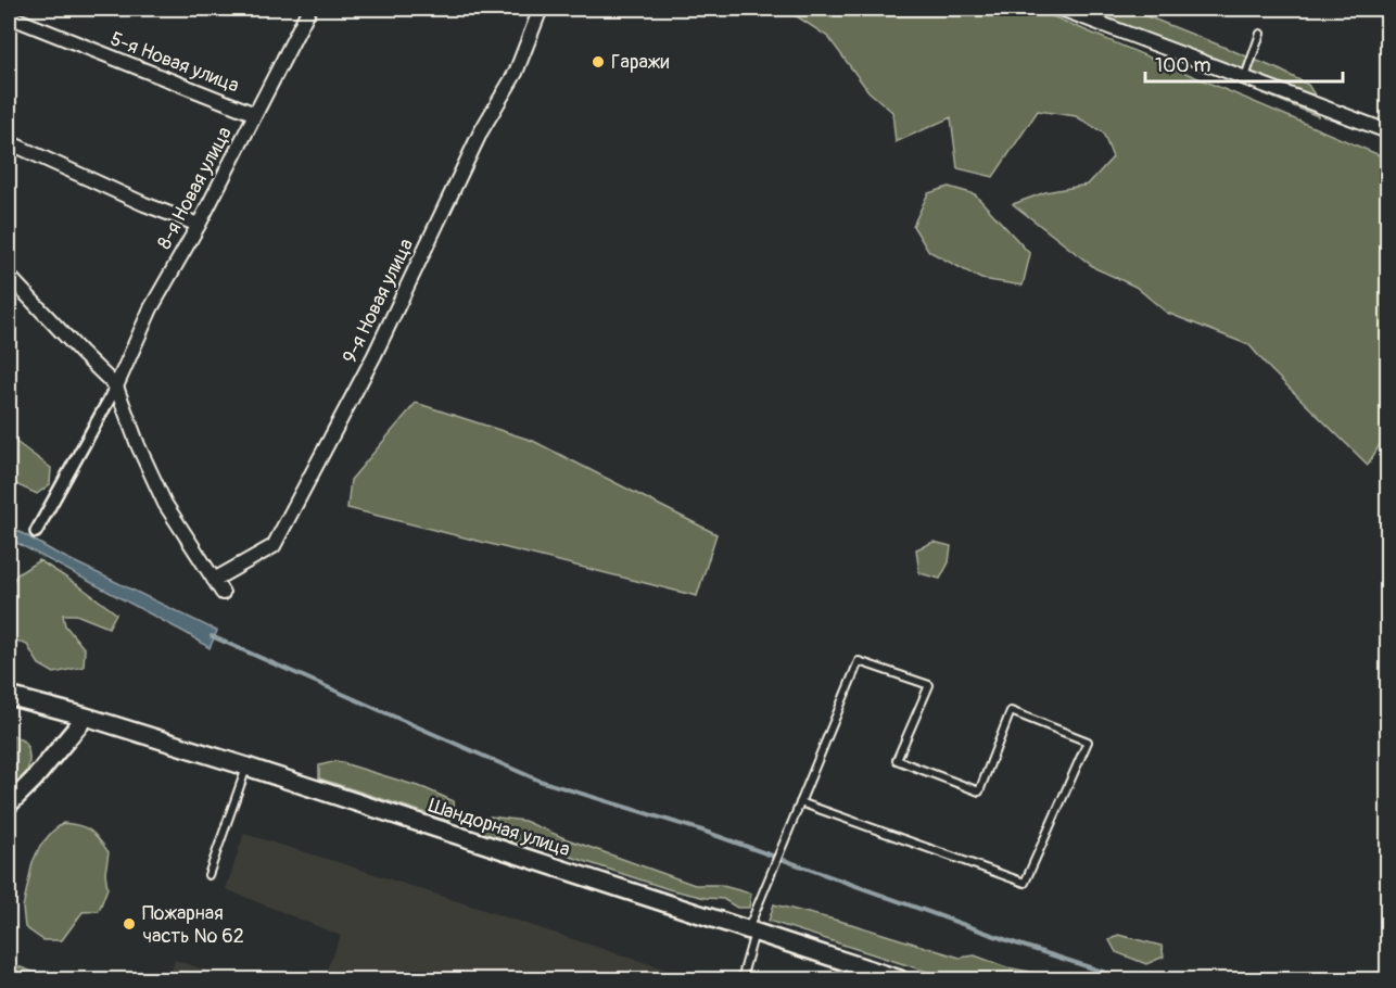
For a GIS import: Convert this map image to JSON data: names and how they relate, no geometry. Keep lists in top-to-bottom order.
{
  "streets": {
    "street": [
      "5-я Новая улица",
      "8-я Новая улица",
      "9-я Новая улица",
      "Шандорная улица"
    ]
  },
  "crossings": [
    ["5-я Новая улица", "8-я Новая улица"]
  ],
  "places": ["Гаражи", "Пожарная часть № 62"],
  "scale_bar": "100 m"
}
